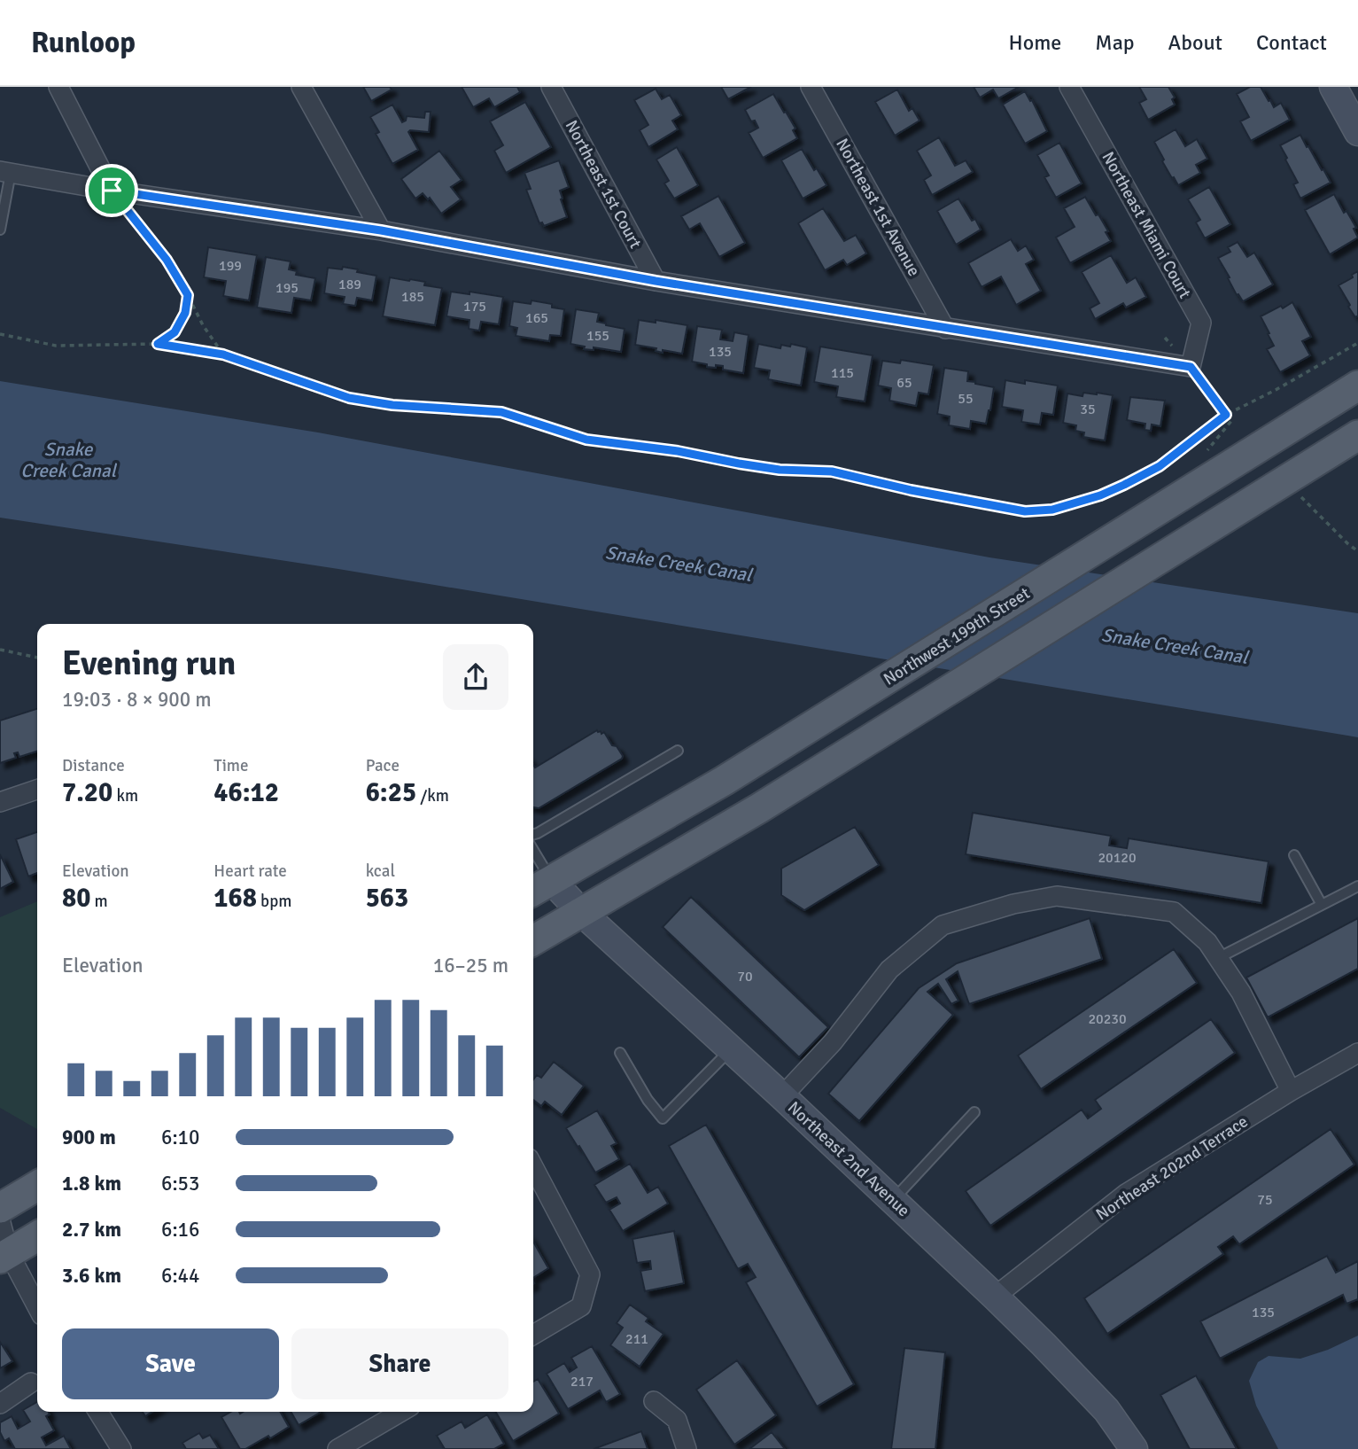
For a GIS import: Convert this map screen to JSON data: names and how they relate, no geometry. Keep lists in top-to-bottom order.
{
  "streets": {
    "main road": ["Northwest 199th Street"],
    "street": [
      "Northeast 1st Court",
      "Northeast 1st Avenue",
      "Northeast Miami Court",
      "Northeast 2nd Avenue",
      "Northeast 202nd Terrace"
    ]
  },
  "crossings": [
    ["Northwest 199th Street", "Northeast 2nd Avenue"],
    ["Northeast 2nd Avenue", "Northeast 202nd Terrace"]
  ],
  "water": ["Snake Creek Canal"],
  "house_numbers": [
    "199",
    "189",
    "195",
    "185",
    "175",
    "165",
    "155",
    "135",
    "115",
    "65",
    "55",
    "35",
    "20120",
    "70",
    "20230",
    "75",
    "135",
    "211",
    "217"
  ],
  "page": {
    "header": "Runloop",
    "nav": [
      "Home",
      "Map",
      "About",
      "Contact"
    ],
    "heading": ["Evening run", "19:03 · 8 × 900 m"],
    "stats": [
      ["Distance", "7.20 km"],
      ["Time", "46:12"],
      ["Pace", "6:25 /km"],
      ["Elevation", "80 m"],
      ["Heart rate", "168 bpm"],
      ["kcal", "563"]
    ],
    "chart": ["Elevation", "16–25 m"],
    "list": [
      {
        "name": "900 m",
        "note": "6:10"
      },
      {
        "name": "1.8 km",
        "note": "6:53"
      },
      {
        "name": "2.7 km",
        "note": "6:16"
      },
      {
        "name": "3.6 km",
        "note": "6:44"
      }
    ],
    "buttons": ["Save", "Share"]
  }
}
